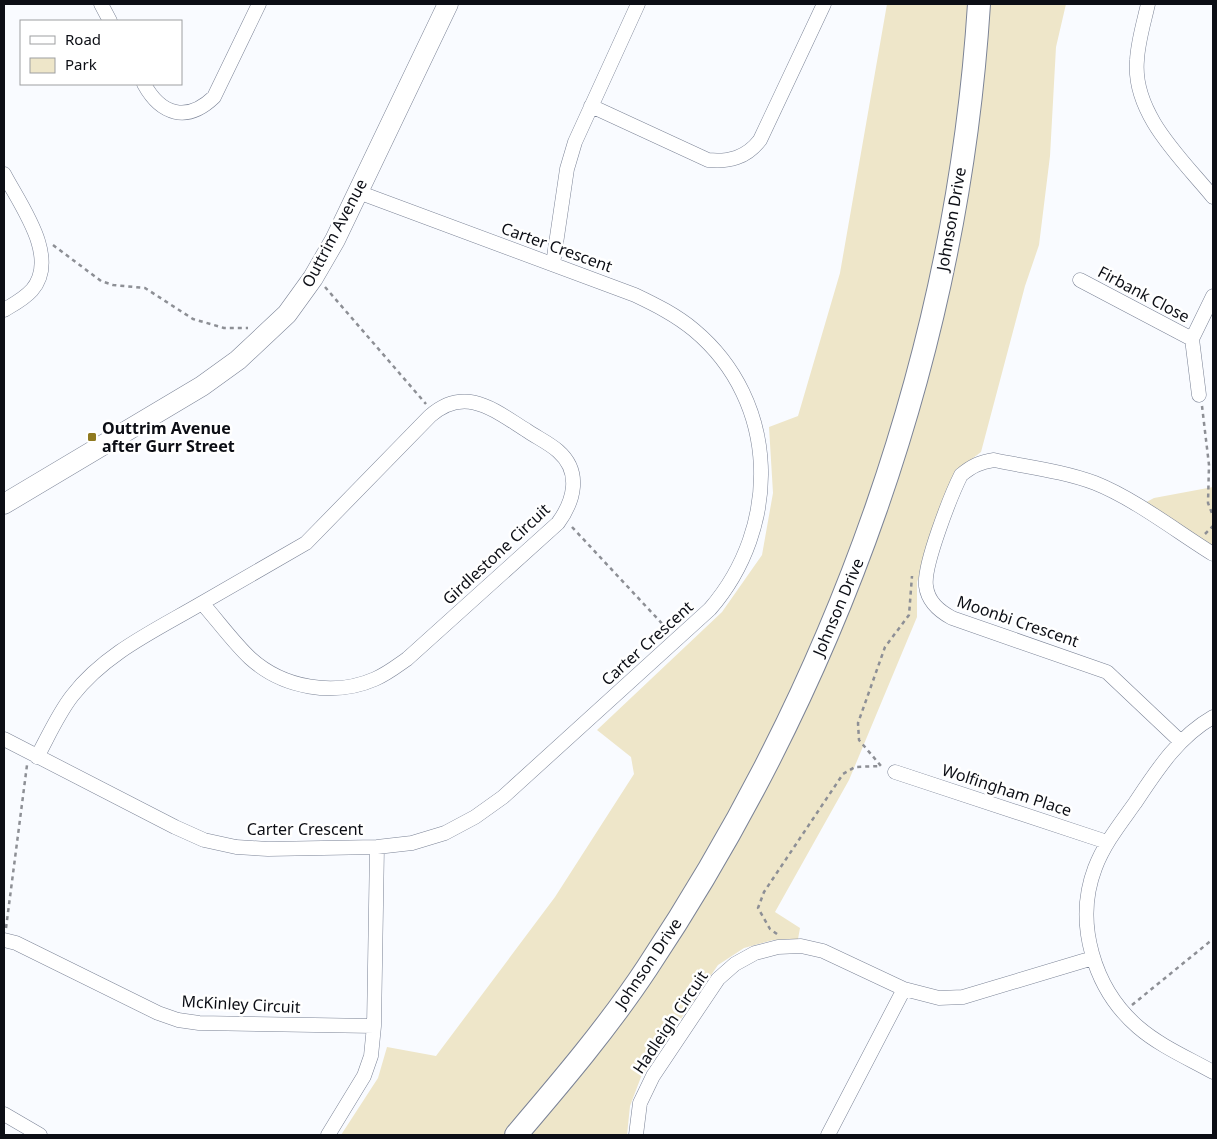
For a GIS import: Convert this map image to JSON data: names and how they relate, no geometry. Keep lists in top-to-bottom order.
{
  "streets": {
    "main road": ["Johnson Drive"],
    "street": [
      "Outtrim Avenue",
      "Carter Crescent",
      "Firbank Close",
      "Girdlestone Circuit",
      "Moonbi Crescent",
      "Wolfingham Place",
      "McKinley Circuit",
      "Hadleigh Circuit"
    ]
  },
  "crossings": [
    ["Outtrim Avenue", "Carter Crescent"],
    ["Carter Crescent", "Girdlestone Circuit"]
  ],
  "places": {
    "transit": ["Outtrim Avenue after Gurr Street"]
  },
  "legend": ["Road", "Park"]
}
